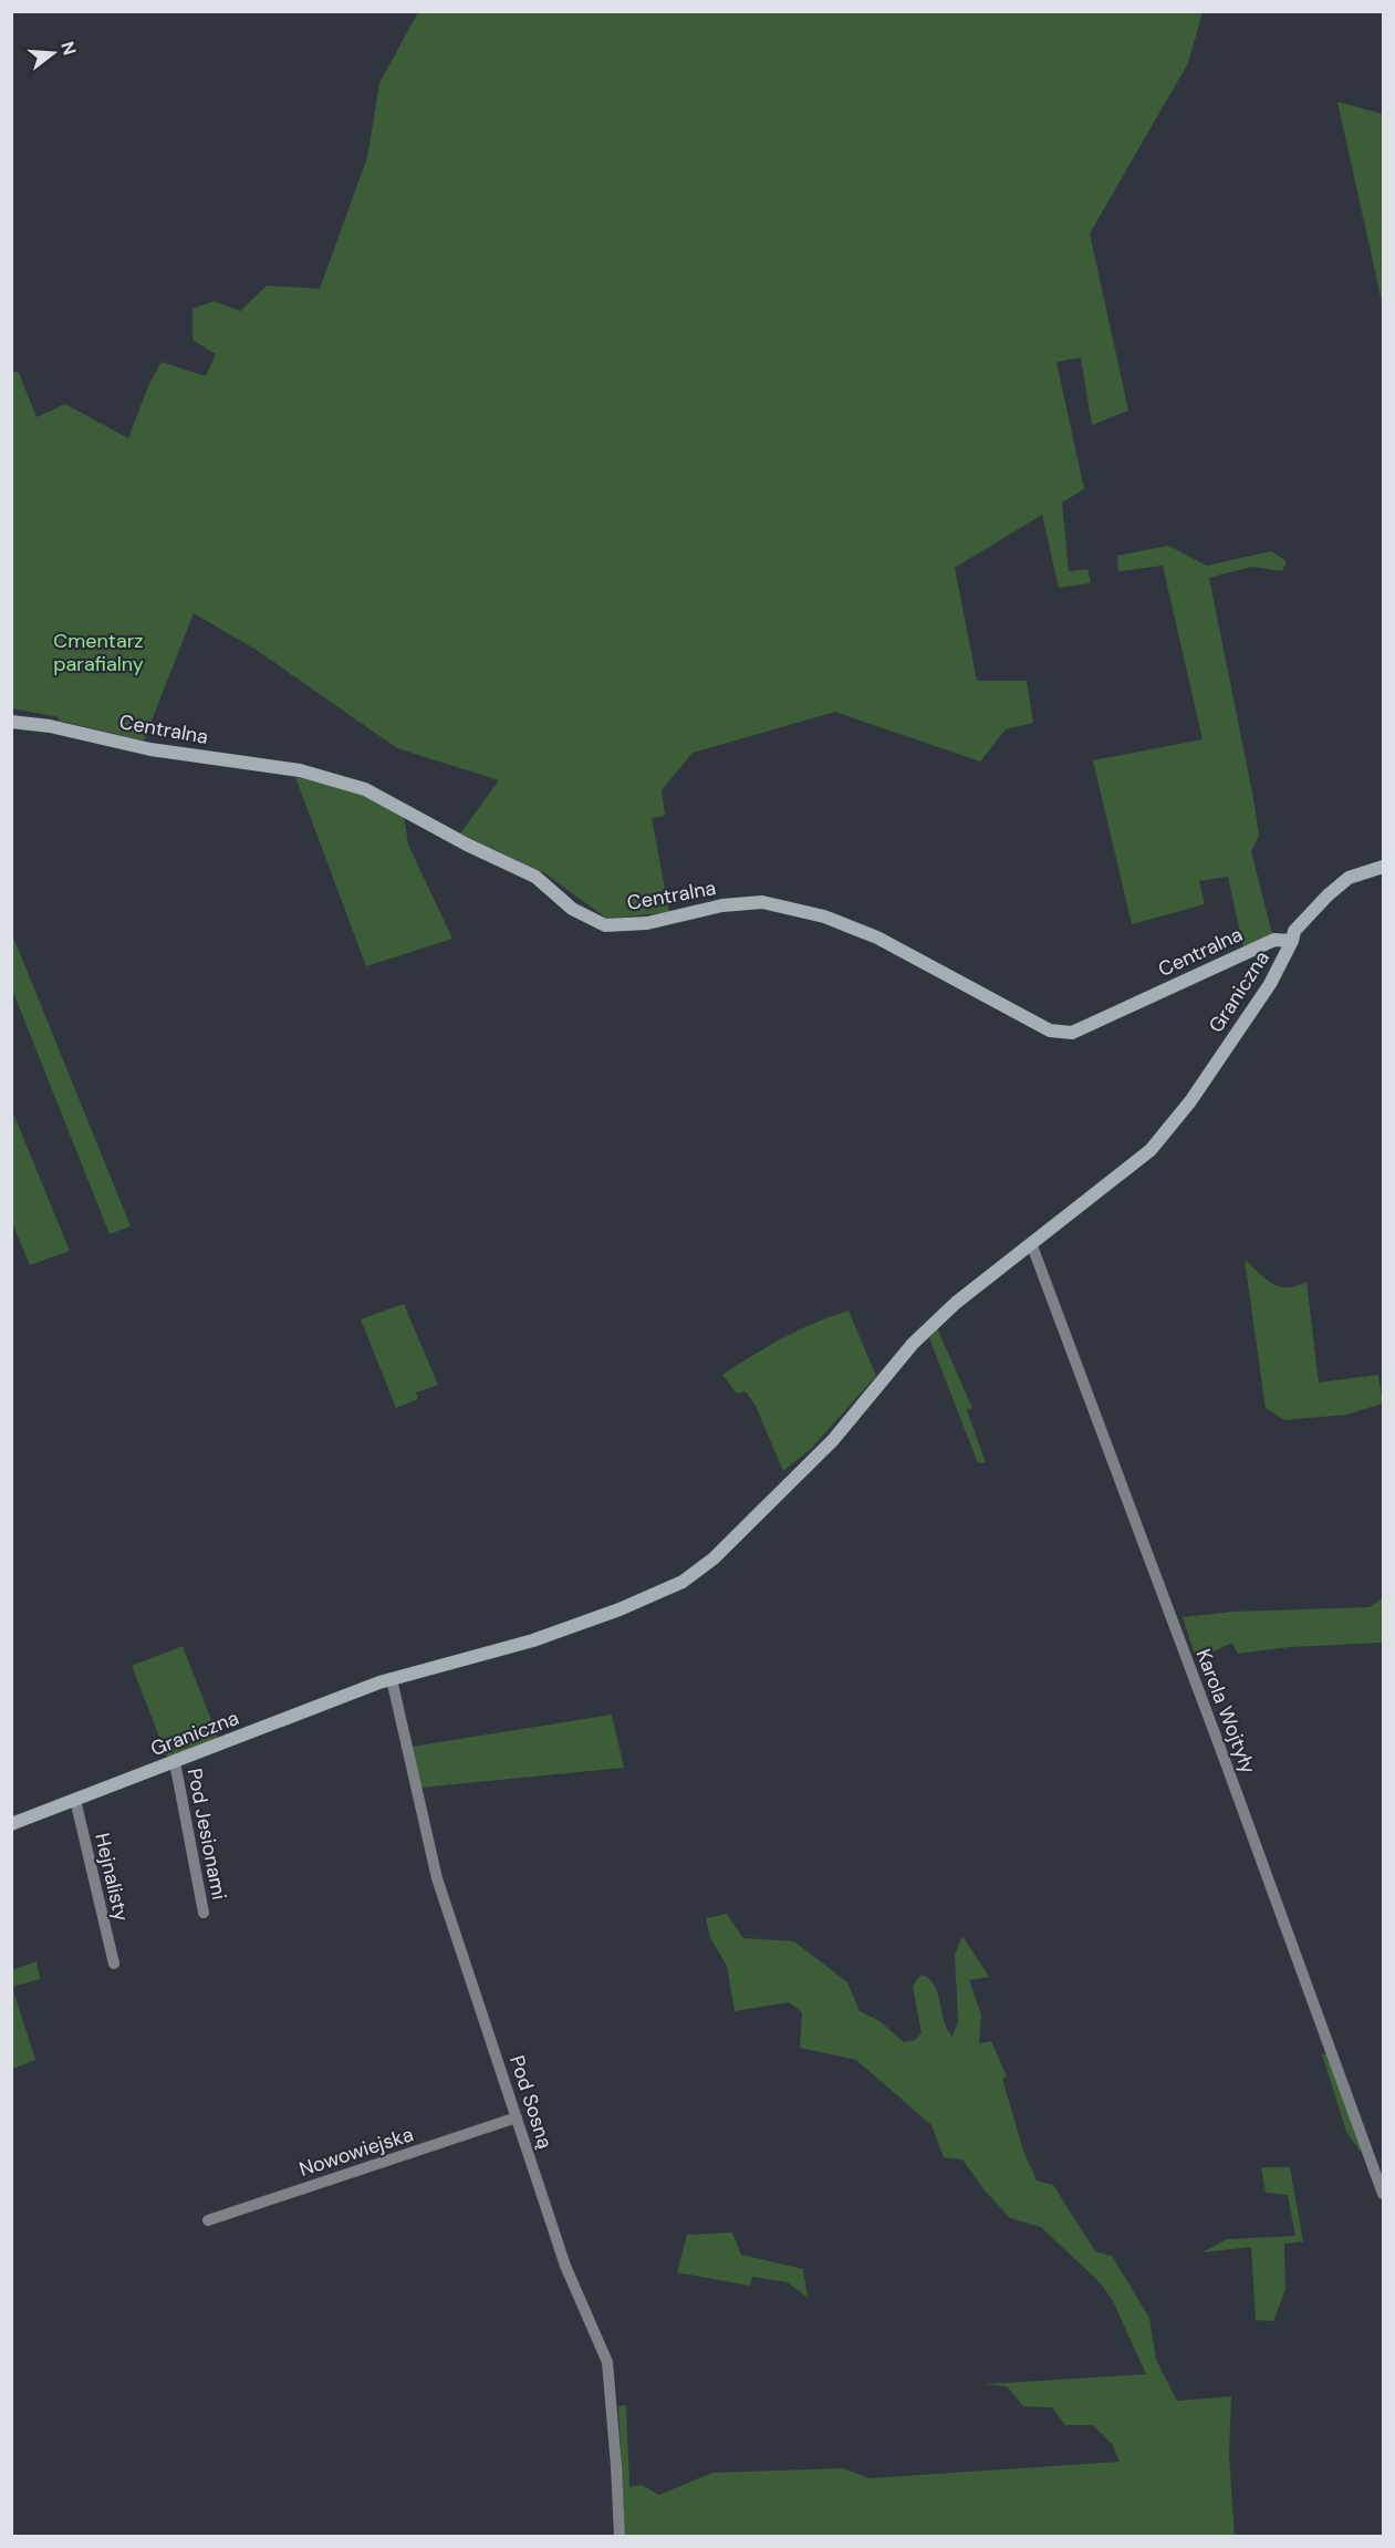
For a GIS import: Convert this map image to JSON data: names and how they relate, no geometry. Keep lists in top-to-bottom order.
{
  "streets": {
    "street": [
      "Centralna",
      "Graniczna",
      "Karola Wojtyły",
      "Pod Jesionami",
      "Hejnalisty",
      "Pod Sosną",
      "Nowowiejska"
    ]
  },
  "crossings": [
    ["Centralna", "Graniczna"],
    ["Graniczna", "Karola Wojtyły"],
    ["Graniczna", "Pod Jesionami"],
    ["Graniczna", "Hejnalisty"],
    ["Graniczna", "Pod Sosną"],
    ["Pod Sosną", "Nowowiejska"]
  ],
  "parks": ["Cmentarz parafialny"],
  "north": "right"
}
